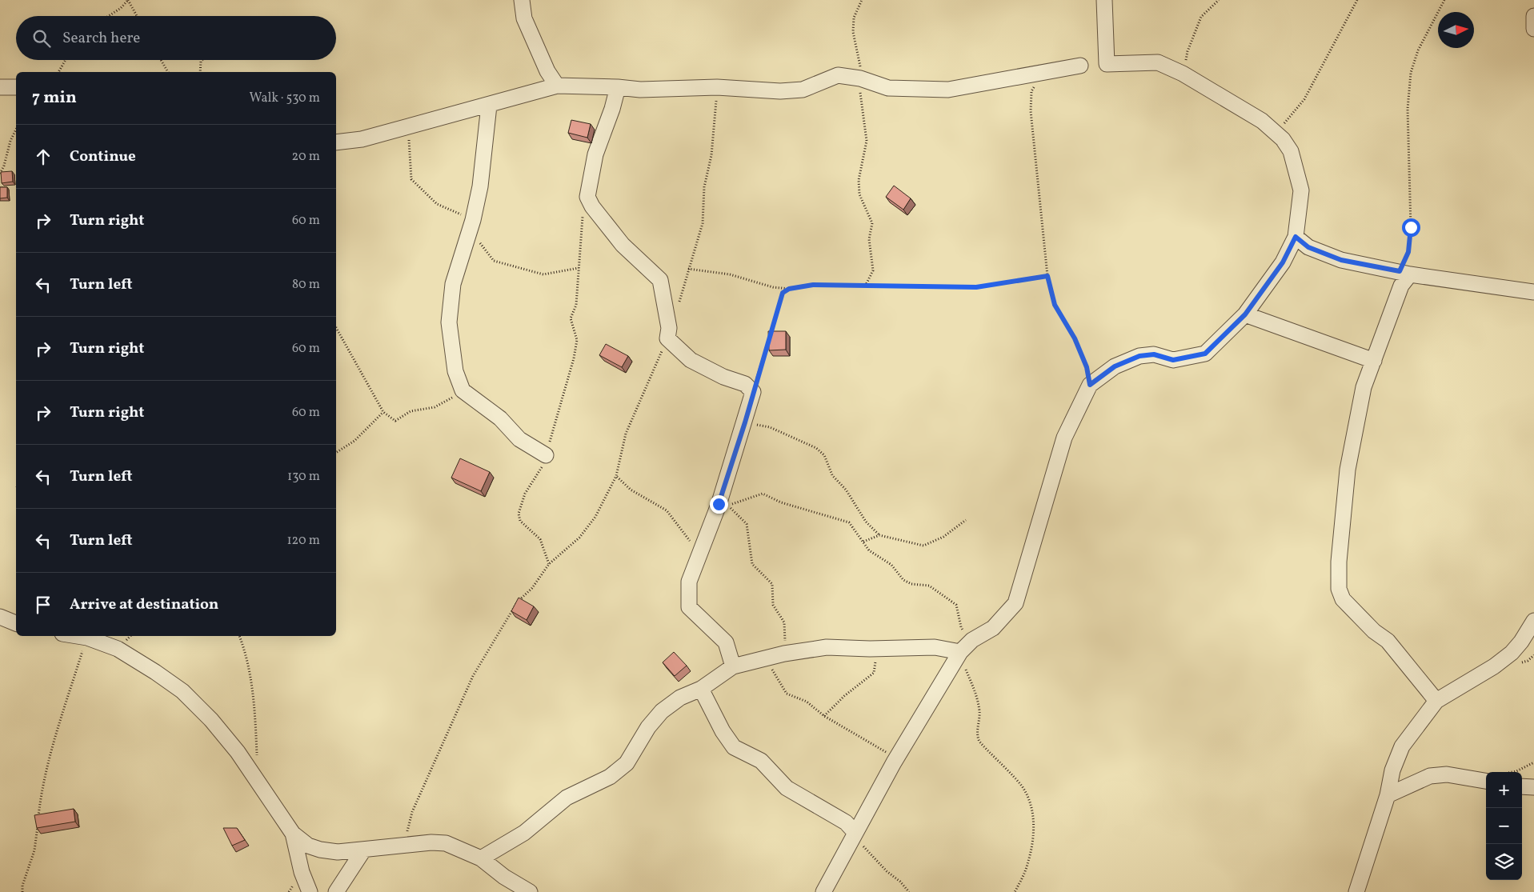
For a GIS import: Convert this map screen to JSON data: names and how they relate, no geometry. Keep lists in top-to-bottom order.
{
  "north": "right",
  "page": {
    "search": "Search here",
    "heading": ["7 min", "Walk · 530 m"],
    "list": [
      ["Continue", "20 m"],
      ["Turn right", "60 m"],
      ["Turn left", "80 m"],
      ["Turn right", "60 m"],
      ["Turn right", "60 m"],
      ["Turn left", "130 m"],
      ["Turn left", "120 m"],
      "Arrive at destination"
    ],
    "map_buttons": ["+", "−"]
  }
}
